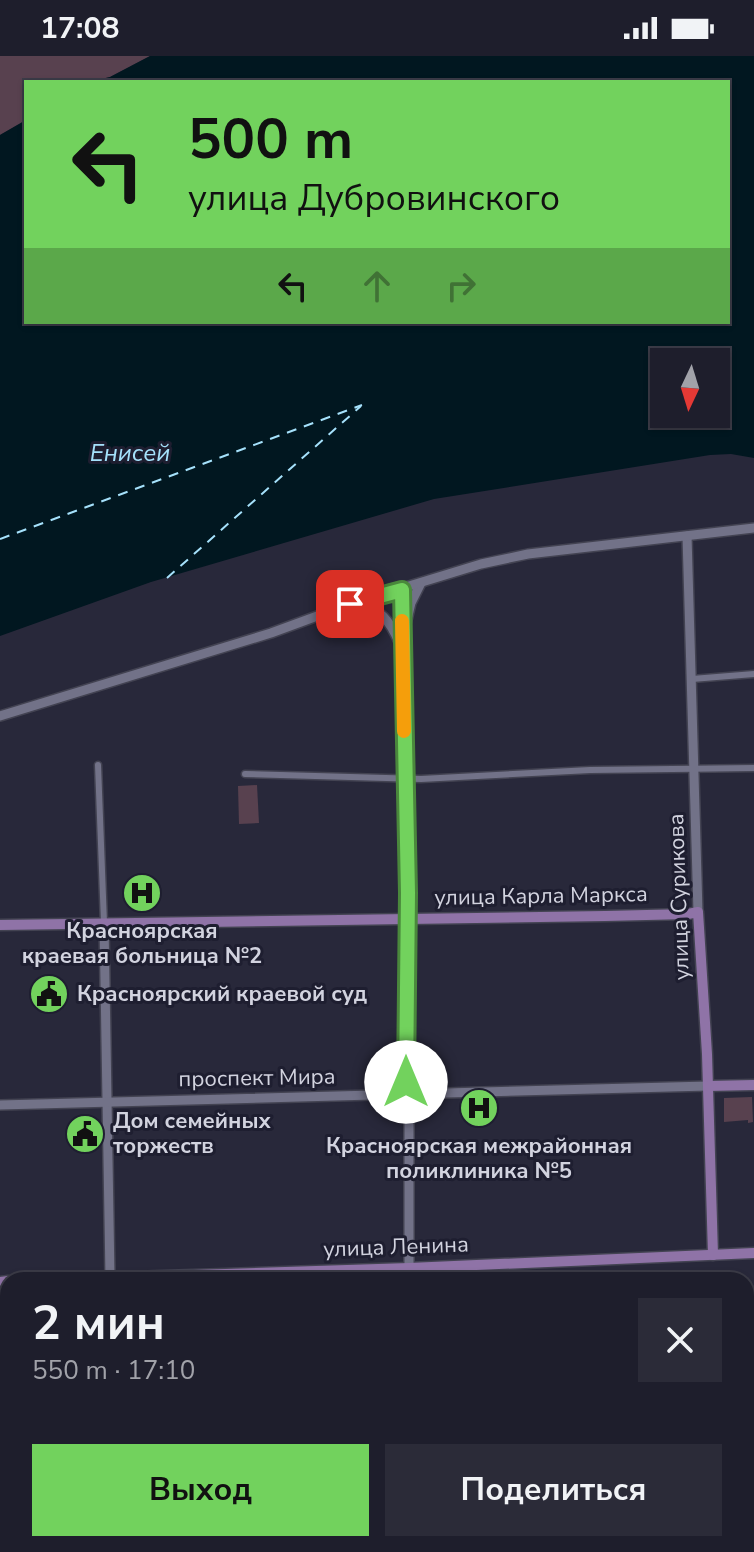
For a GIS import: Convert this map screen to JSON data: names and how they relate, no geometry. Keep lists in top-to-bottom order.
{
  "streets": {
    "main road": [
      "улица Карла Маркса",
      "улица Сурикова",
      "проспект Мира",
      "улица Ленина"
    ]
  },
  "crossings": [
    ["улица Карла Маркса", "улица Сурикова"],
    ["улица Сурикова", "проспект Мира"],
    ["улица Сурикова", "улица Ленина"]
  ],
  "water": ["Енисей"],
  "places": {
    "hospital": ["Красноярская краевая больница №2", "Красноярская межрайонная поликлиника №5"],
    "public building": ["Красноярский краевой суд", "Дом семейных торжеств"]
  },
  "north": "bottom",
  "page": {
    "status": "17:08",
    "turn": ["500 m", "улица Дубровинского"],
    "heading": ["2 мин", "550 m · 17:10"],
    "buttons": ["Выход", "Поделиться"]
  }
}
